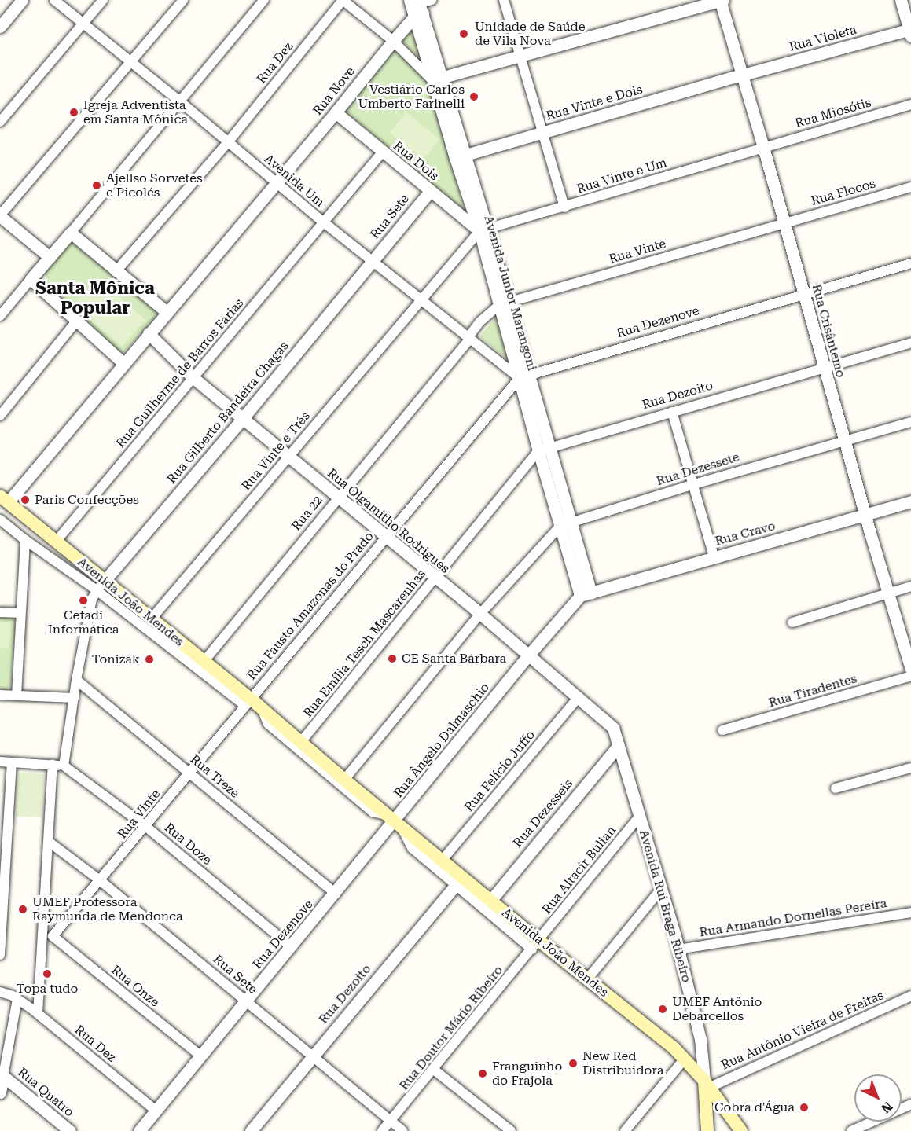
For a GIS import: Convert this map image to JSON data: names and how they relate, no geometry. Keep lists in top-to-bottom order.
{
  "streets": {
    "main road": ["Avenida João Mendes"],
    "street": [
      "Rua Violeta",
      "Rua Dez",
      "Rua Nove",
      "Rua Vinte e Dois",
      "Rua Miosótis",
      "Rua Dois",
      "Rua Vinte e Um",
      "Avenida Um",
      "Rua Flocos",
      "Rua Sete",
      "Rua Vinte",
      "Avenida Junior Marangoni",
      "Rua Dezenove",
      "Rua Crisântemo",
      "Rua Guilherme de Barros Farias",
      "Rua Dezoito",
      "Rua Gilberto Bandeira Chagas",
      "Rua Vinte e Três",
      "Rua Dezessete",
      "Rua 22",
      "Rua Olgamitho Rodrigues",
      "Rua Cravo",
      "Rua Fausto Amazonas do Prado",
      "Rua Emília Tesch Mascarenhas",
      "Rua Tiradentes",
      "Rua Ângelo Dalmaschio",
      "Rua Felício Juffo",
      "Rua Treze",
      "Rua Dezesseis",
      "Rua Doze",
      "Rua Altacir Bulian",
      "Avenida Rui Braga Ribeiro",
      "Rua Armando Dornellas Pereira",
      "Rua Onze",
      "Rua Doutor Mário Ribeiro",
      "Rua Antônio Vieira de Freitas",
      "Rua Quatro"
    ]
  },
  "crossings": [
    ["Rua Violeta", "Rua Vinte e Dois"],
    ["Rua Violeta", "Rua Crisântemo"],
    ["Rua Dez", "Avenida Um"],
    ["Rua Dez", "Rua Dezenove"],
    ["Rua Nove", "Rua Dois"],
    ["Rua Nove", "Avenida Um"],
    ["Rua Nove", "Avenida Junior Marangoni"],
    ["Rua Nove", "Rua Olgamitho Rodrigues"],
    ["Rua Nove", "Avenida João Mendes"],
    ["Rua Vinte e Dois", "Avenida Junior Marangoni"],
    ["Rua Vinte e Dois", "Rua Crisântemo"],
    ["Rua Miosótis", "Rua Vinte e Um"],
    ["Rua Miosótis", "Rua Crisântemo"],
    ["Rua Dois", "Rua Vinte e Um"],
    ["Rua Dois", "Rua Sete"],
    ["Rua Dois", "Avenida Junior Marangoni"],
    ["Rua Dois", "Rua Guilherme de Barros Farias"],
    ["Rua Dois", "Rua Vinte e Três"],
    ["Rua Vinte e Um", "Avenida Junior Marangoni"],
    ["Rua Vinte e Um", "Rua Crisântemo"],
    ["Rua Vinte e Um", "Rua Vinte e Três"],
    ["Avenida Um", "Rua Sete"],
    ["Avenida Um", "Avenida Junior Marangoni"],
    ["Avenida Um", "Rua Dezenove"],
    ["Avenida Um", "Rua Guilherme de Barros Farias"],
    ["Avenida Um", "Rua Gilberto Bandeira Chagas"],
    ["Avenida Um", "Rua Vinte e Três"],
    ["Avenida Um", "Rua 22"],
    ["Avenida Um", "Rua Fausto Amazonas do Prado"],
    ["Rua Flocos", "Rua Vinte"],
    ["Rua Flocos", "Rua Crisântemo"],
    ["Rua Sete", "Rua Vinte"],
    ["Rua Sete", "Rua Dezenove"],
    ["Rua Sete", "Rua Dezoito"],
    ["Rua Sete", "Rua Gilberto Bandeira Chagas"],
    ["Rua Sete", "Rua Doutor Mário Ribeiro"],
    ["Rua Vinte", "Avenida Junior Marangoni"],
    ["Rua Vinte", "Rua Crisântemo"],
    ["Rua Vinte", "Rua 22"],
    ["Rua Vinte", "Avenida João Mendes"],
    ["Rua Vinte", "Rua Fausto Amazonas do Prado"],
    ["Rua Vinte", "Rua Treze"],
    ["Rua Vinte", "Rua Doze"],
    ["Rua Vinte", "Rua Onze"],
    ["Avenida Junior Marangoni", "Rua Dezenove"],
    ["Avenida Junior Marangoni", "Rua Dezoito"],
    ["Avenida Junior Marangoni", "Rua Vinte e Três"],
    ["Avenida Junior Marangoni", "Rua Dezessete"],
    ["Avenida Junior Marangoni", "Rua 22"],
    ["Avenida Junior Marangoni", "Rua Cravo"],
    ["Avenida Junior Marangoni", "Rua Fausto Amazonas do Prado"],
    ["Avenida Junior Marangoni", "Rua Emília Tesch Mascarenhas"],
    ["Avenida Junior Marangoni", "Rua Ângelo Dalmaschio"],
    ["Rua Dezenove", "Rua Crisântemo"],
    ["Rua Dezenove", "Avenida João Mendes"],
    ["Rua Dezenove", "Rua Fausto Amazonas do Prado"],
    ["Rua Dezenove", "Rua Ângelo Dalmaschio"],
    ["Rua Dezenove", "Rua Treze"],
    ["Rua Dezenove", "Rua Doze"],
    ["Rua Dezenove", "Rua Onze"],
    ["Rua Crisântemo", "Rua Dezoito"],
    ["Rua Crisântemo", "Rua Dezessete"],
    ["Rua Crisântemo", "Rua Cravo"],
    ["Rua Guilherme de Barros Farias", "Rua Olgamitho Rodrigues"],
    ["Rua Guilherme de Barros Farias", "Avenida João Mendes"],
    ["Rua Dezoito", "Avenida João Mendes"],
    ["Rua Dezoito", "Rua Emília Tesch Mascarenhas"],
    ["Rua Gilberto Bandeira Chagas", "Rua Olgamitho Rodrigues"],
    ["Rua Gilberto Bandeira Chagas", "Avenida João Mendes"],
    ["Rua Vinte e Três", "Rua Olgamitho Rodrigues"],
    ["Rua Vinte e Três", "Avenida João Mendes"],
    ["Rua 22", "Rua Olgamitho Rodrigues"],
    ["Rua 22", "Avenida João Mendes"],
    ["Rua Olgamitho Rodrigues", "Rua Fausto Amazonas do Prado"],
    ["Rua Olgamitho Rodrigues", "Rua Emília Tesch Mascarenhas"],
    ["Rua Olgamitho Rodrigues", "Rua Ângelo Dalmaschio"],
    ["Rua Olgamitho Rodrigues", "Rua Felício Juffo"],
    ["Rua Olgamitho Rodrigues", "Avenida Rui Braga Ribeiro"],
    ["Rua Cravo", "Rua Ângelo Dalmaschio"],
    ["Avenida João Mendes", "Rua Fausto Amazonas do Prado"],
    ["Avenida João Mendes", "Rua Emília Tesch Mascarenhas"],
    ["Avenida João Mendes", "Rua Ângelo Dalmaschio"],
    ["Avenida João Mendes", "Rua Felício Juffo"],
    ["Avenida João Mendes", "Rua Dezesseis"],
    ["Avenida João Mendes", "Rua Altacir Bulian"],
    ["Avenida João Mendes", "Avenida Rui Braga Ribeiro"],
    ["Avenida João Mendes", "Rua Doutor Mário Ribeiro"],
    ["Avenida João Mendes", "Rua Antônio Vieira de Freitas"],
    ["Rua Dezesseis", "Avenida Rui Braga Ribeiro"],
    ["Rua Altacir Bulian", "Avenida Rui Braga Ribeiro"],
    ["Rua Altacir Bulian", "Rua Doutor Mário Ribeiro"],
    ["Avenida Rui Braga Ribeiro", "Rua Armando Dornellas Pereira"],
    ["Avenida Rui Braga Ribeiro", "Rua Antônio Vieira de Freitas"]
  ],
  "districts": ["Santa Mônica Popular"],
  "places": [
    "Unidade de Saúde de Vila Nova",
    "Vestiário Carlos Umberto Farinelli",
    "Igreja Adventista em Santa Mônica",
    "Ajellso Sorvetes e Picolés",
    "Paris Confecções",
    "Cefadi Informática",
    "CE Santa Bárbara",
    "Tonizak",
    "UMEF Professora Raymunda de Mendonca",
    "Topa tudo",
    "UMEF Antônio Debarcellos",
    "New Red Distribuidora",
    "Franguinho do Frajola",
    "Cobra d'Água"
  ],
  "north": "bottom right"
}
